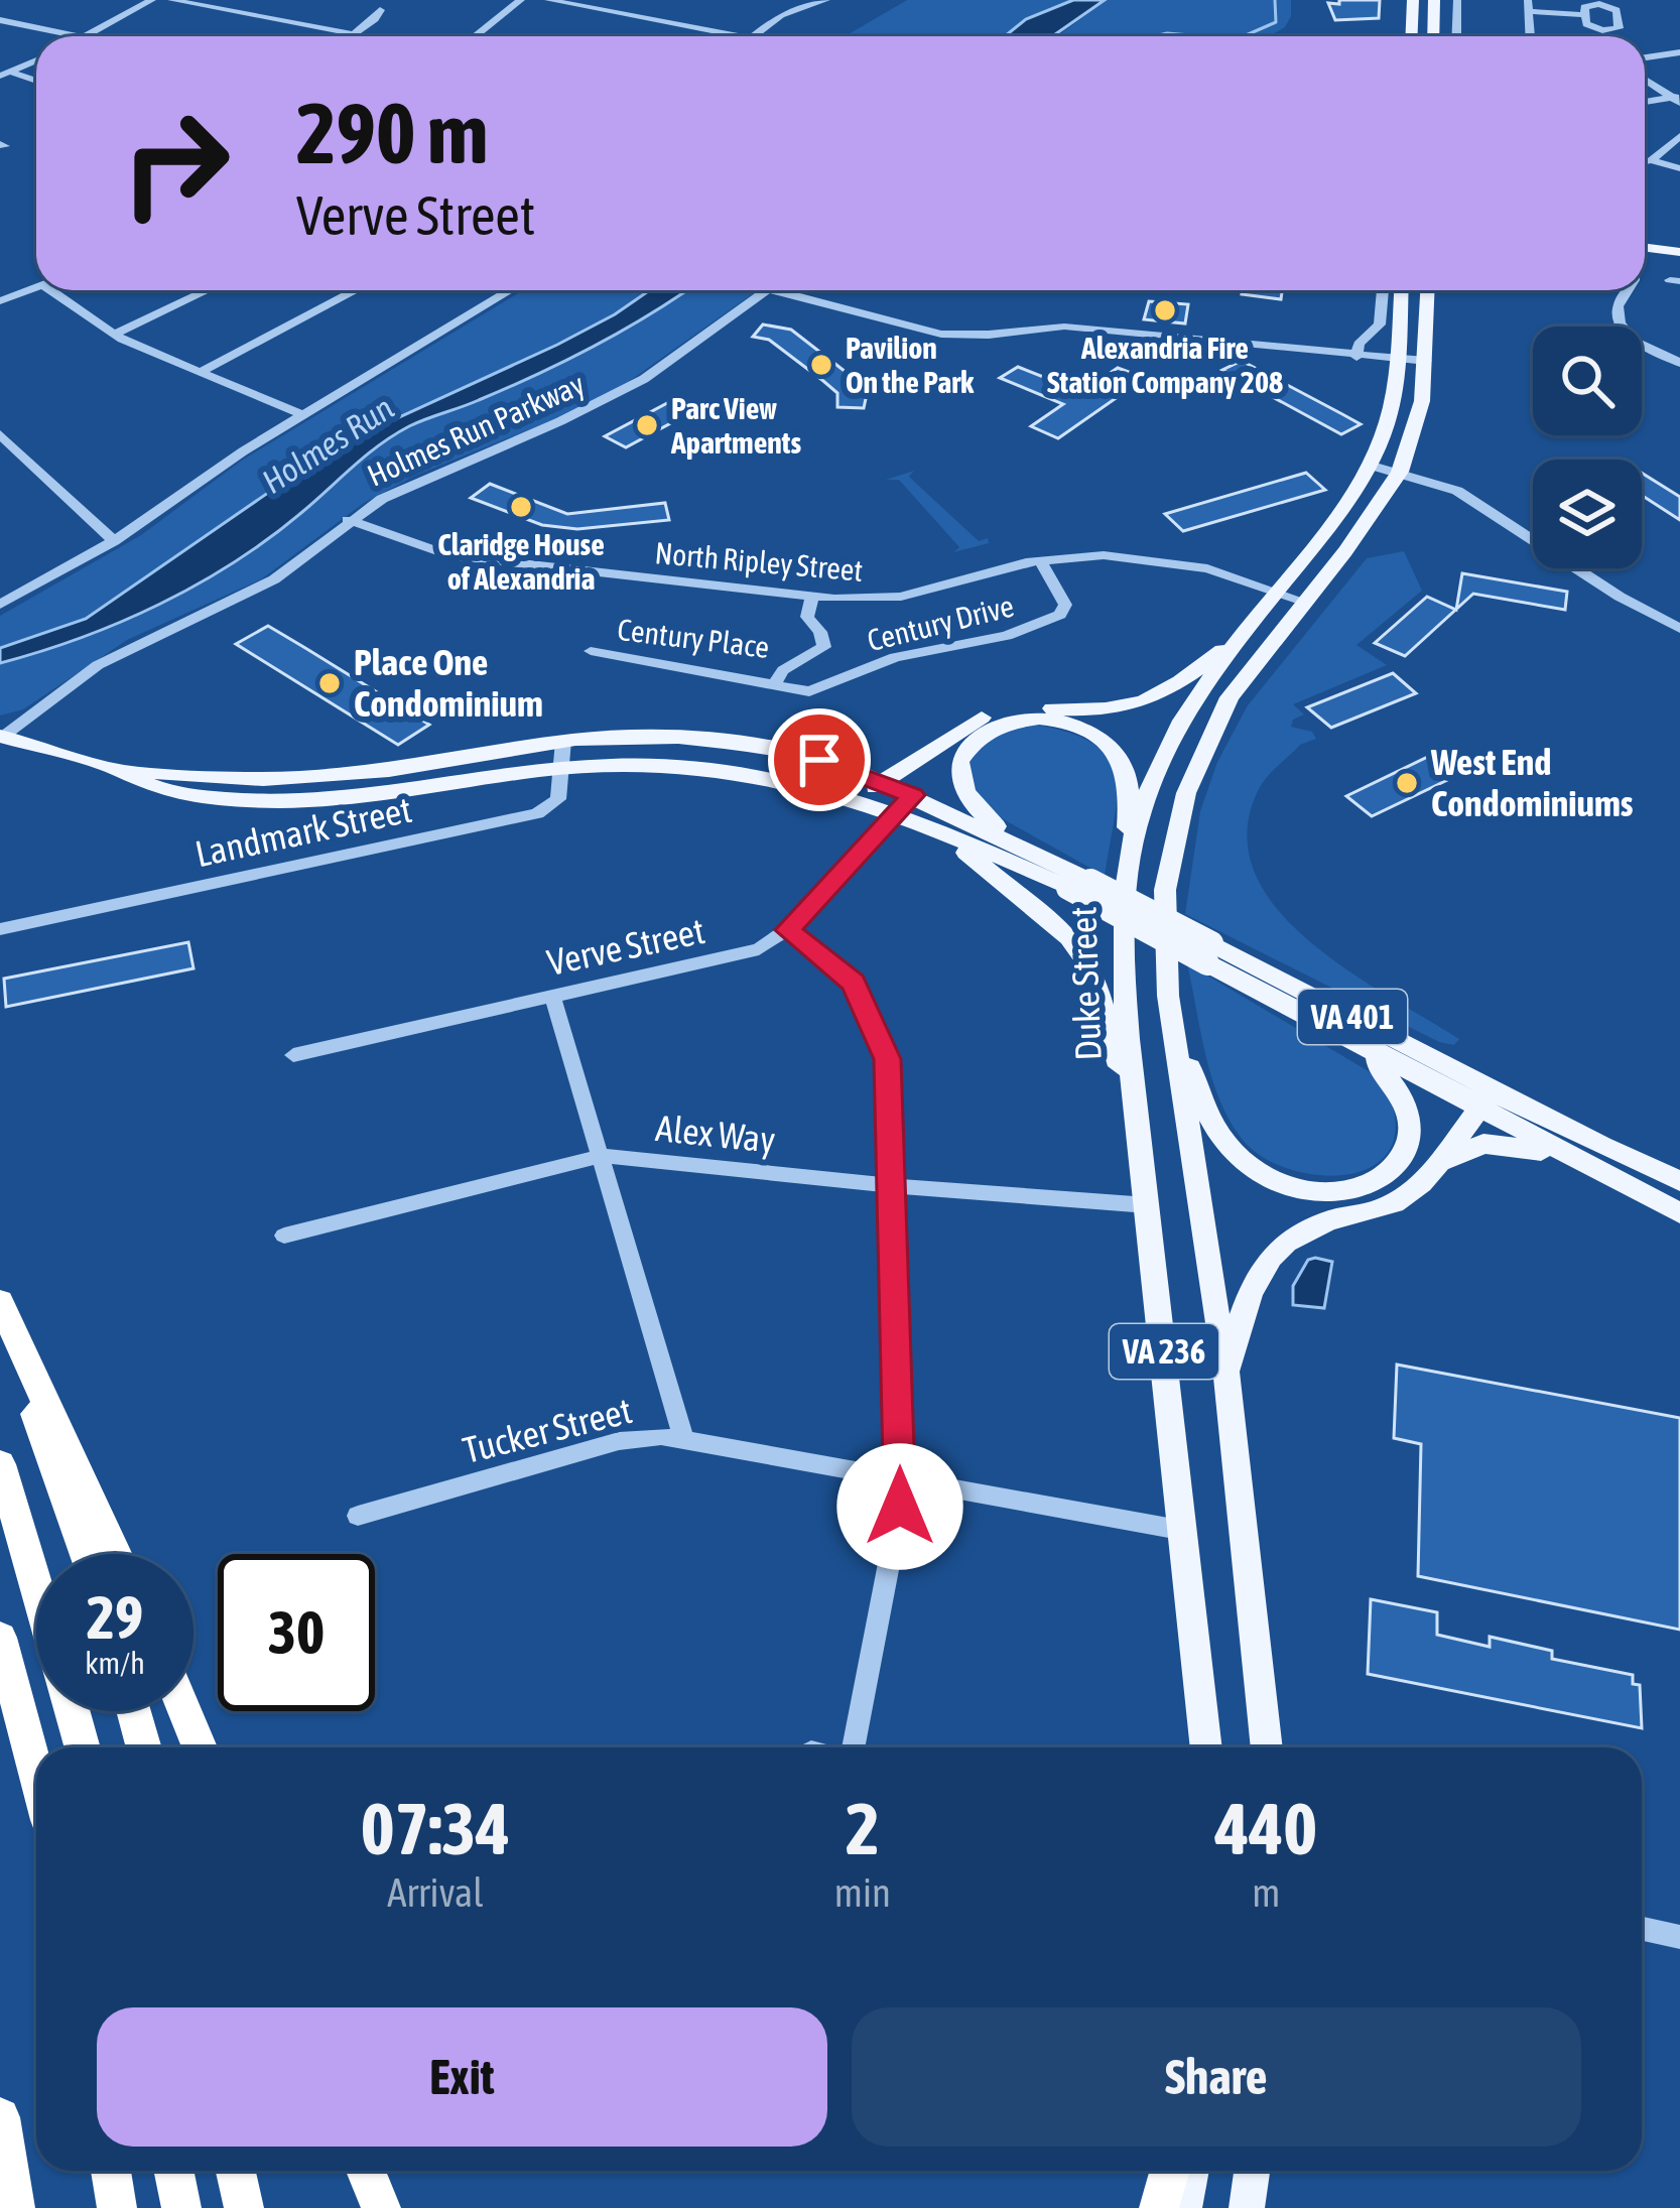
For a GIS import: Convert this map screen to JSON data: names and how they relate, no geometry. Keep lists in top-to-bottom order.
{
  "streets": {
    "main road": ["Duke Street", "VA 401", "VA 236"],
    "street": [
      "Holmes Run Parkway",
      "North Ripley Street",
      "Century Drive",
      "Century Place",
      "Landmark Street",
      "Verve Street",
      "Alex Way",
      "Tucker Street"
    ]
  },
  "crossings": [
    ["Holmes Run Parkway", "North Ripley Street"],
    ["Holmes Run Parkway", "VA 401"],
    ["North Ripley Street", "Century Drive"],
    ["North Ripley Street", "Century Place"],
    ["North Ripley Street", "Duke Street"],
    ["North Ripley Street", "VA 236"],
    ["Century Drive", "Century Place"],
    ["Landmark Street", "VA 401"],
    ["Verve Street", "VA 401"],
    ["Duke Street", "Alex Way"],
    ["Duke Street", "Tucker Street"]
  ],
  "water": ["Holmes Run"],
  "places": [
    "Alexandria Fire Station Company 208",
    "Pavilion On the Park",
    "Parc View Apartments",
    "Claridge House of Alexandria",
    "Place One Condominium",
    "West End Condominiums"
  ],
  "page": {
    "turn": ["290 m", "Verve Street"],
    "speed": "29 km/h",
    "limit": "30",
    "eta": [
      "07:34",
      "Arrival",
      "2",
      "min",
      "440",
      "m"
    ],
    "buttons": ["Exit", "Share"]
  }
}
